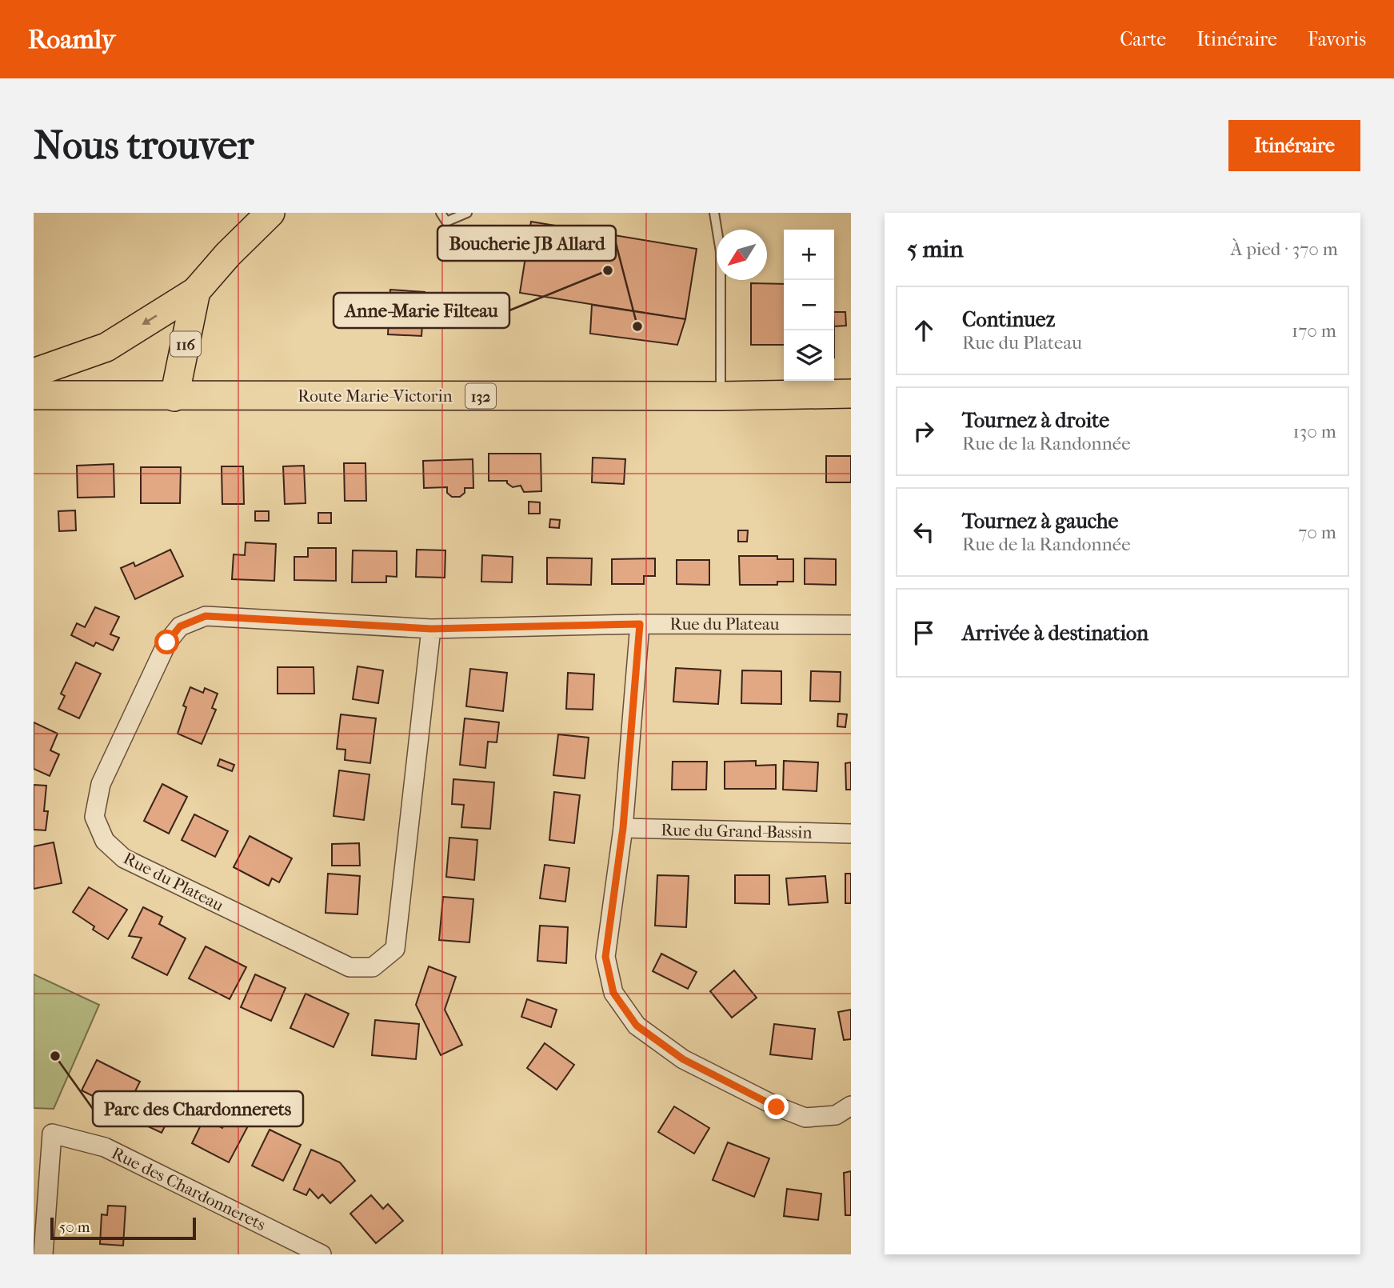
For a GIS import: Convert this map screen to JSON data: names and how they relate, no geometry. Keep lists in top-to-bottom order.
{
  "streets": {
    "main road": ["116", "Route Marie-Victorin", "132"],
    "street": ["Rue du Plateau", "Rue du Grand-Bassin", "Rue des Chardonnerets"]
  },
  "crossings": [
    ["116", "Route Marie-Victorin"]
  ],
  "places": ["Anne-Marie Filteau", "Boucherie JB Allard", "Parc des Chardonnerets"],
  "scale_bar": "50 m",
  "north": "bottom left",
  "page": {
    "header": "Roamly",
    "nav": ["Carte", "Itinéraire", "Favoris"],
    "buttons": "Itinéraire",
    "title": "Nous trouver",
    "heading": ["5 min", "À pied · 370 m"],
    "map_buttons": ["+", "−"],
    "list": [
      ["Continuez", "Rue du Plateau", "170 m"],
      ["Tournez à droite", "Rue de la Randonnée", "130 m"],
      ["Tournez à gauche", "Rue de la Randonnée", "70 m"],
      "Arrivée à destination"
    ],
    "scale": "50 m"
  }
}
